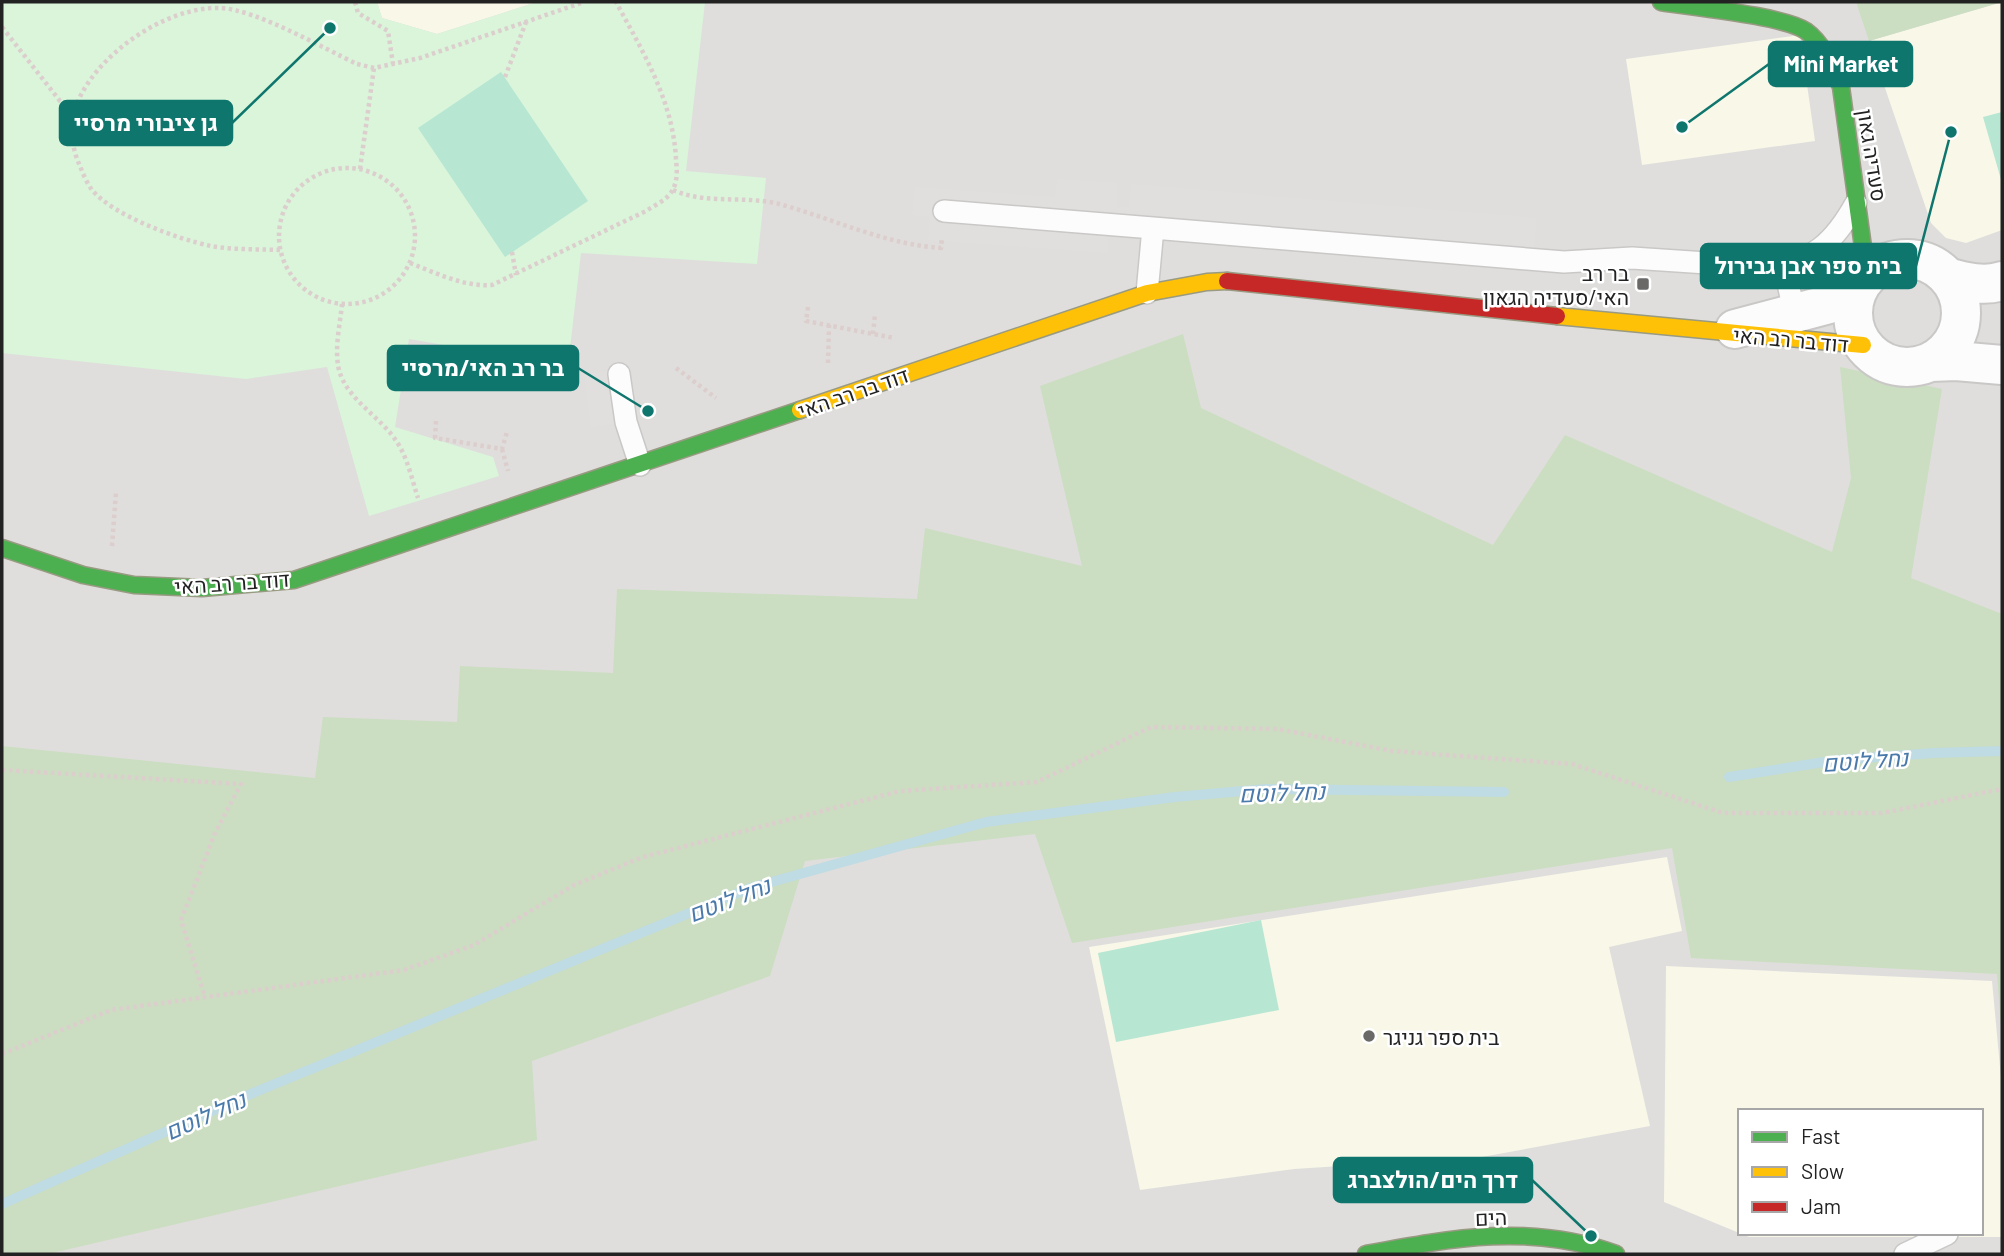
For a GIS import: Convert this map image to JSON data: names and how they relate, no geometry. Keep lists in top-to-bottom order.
{
  "streets": {
    "street": ["סעדיה גאון", "דוד בר רב האי", "הים"]
  },
  "crossings": [
    ["סעדיה גאון", "דוד בר רב האי"]
  ],
  "water": ["נחל לוטם"],
  "places": {
    "other": [
      "גן ציבורי מרסיי",
      "Mini Market",
      "בית ספר אבן גבירול",
      "בר רב האי/מרסיי",
      "בית ספר גניגר",
      "דרך הים/הולצברג"
    ],
    "transit": ["בר רב האי/סעדיה הגאון"]
  },
  "legend": ["Fast", "Slow", "Jam"]
}
